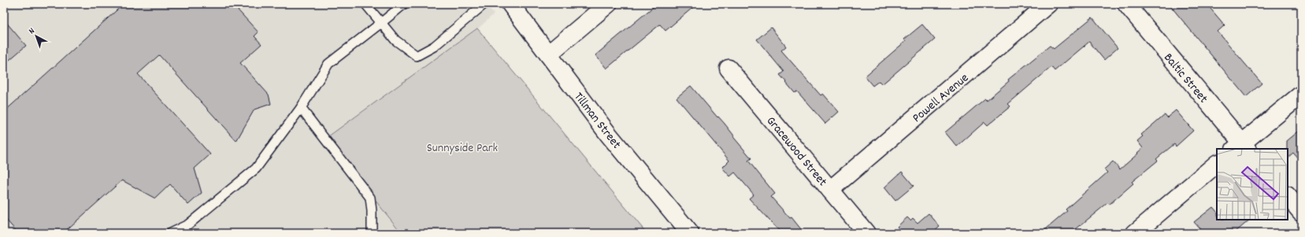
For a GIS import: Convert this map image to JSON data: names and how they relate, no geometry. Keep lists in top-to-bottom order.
{
  "streets": {
    "street": [
      "Baltic Street",
      "Powell Avenue",
      "Tillman Street",
      "Gracewood Street"
    ]
  },
  "crossings": [
    ["Powell Avenue", "Gracewood Street"]
  ],
  "parks": ["Sunnyside Park"],
  "north": "top left"
}
